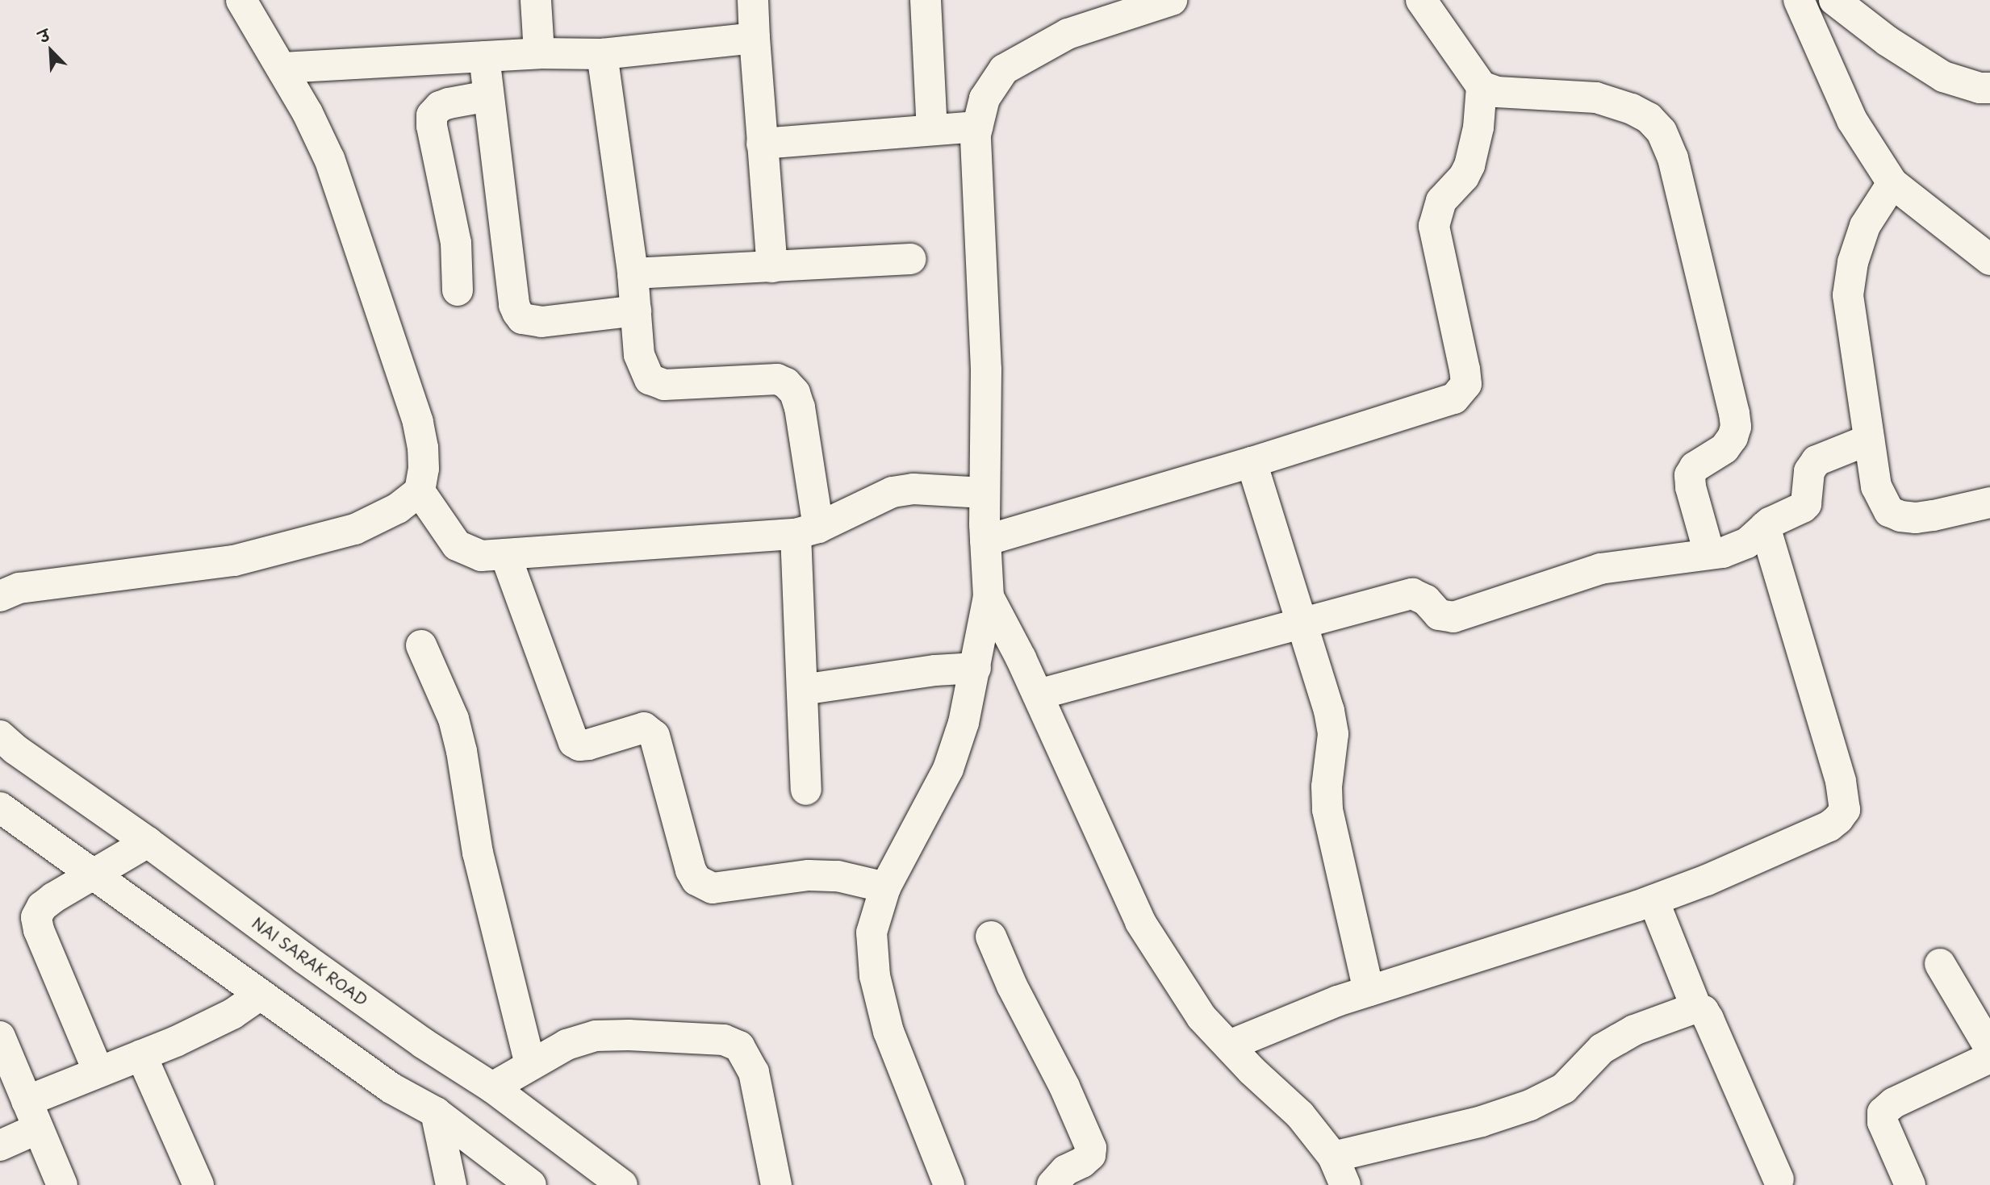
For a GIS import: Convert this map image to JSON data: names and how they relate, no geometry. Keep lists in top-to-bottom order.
{
  "streets": {
    "street": ["NAI SARAK ROAD"]
  },
  "north": "top left"
}
